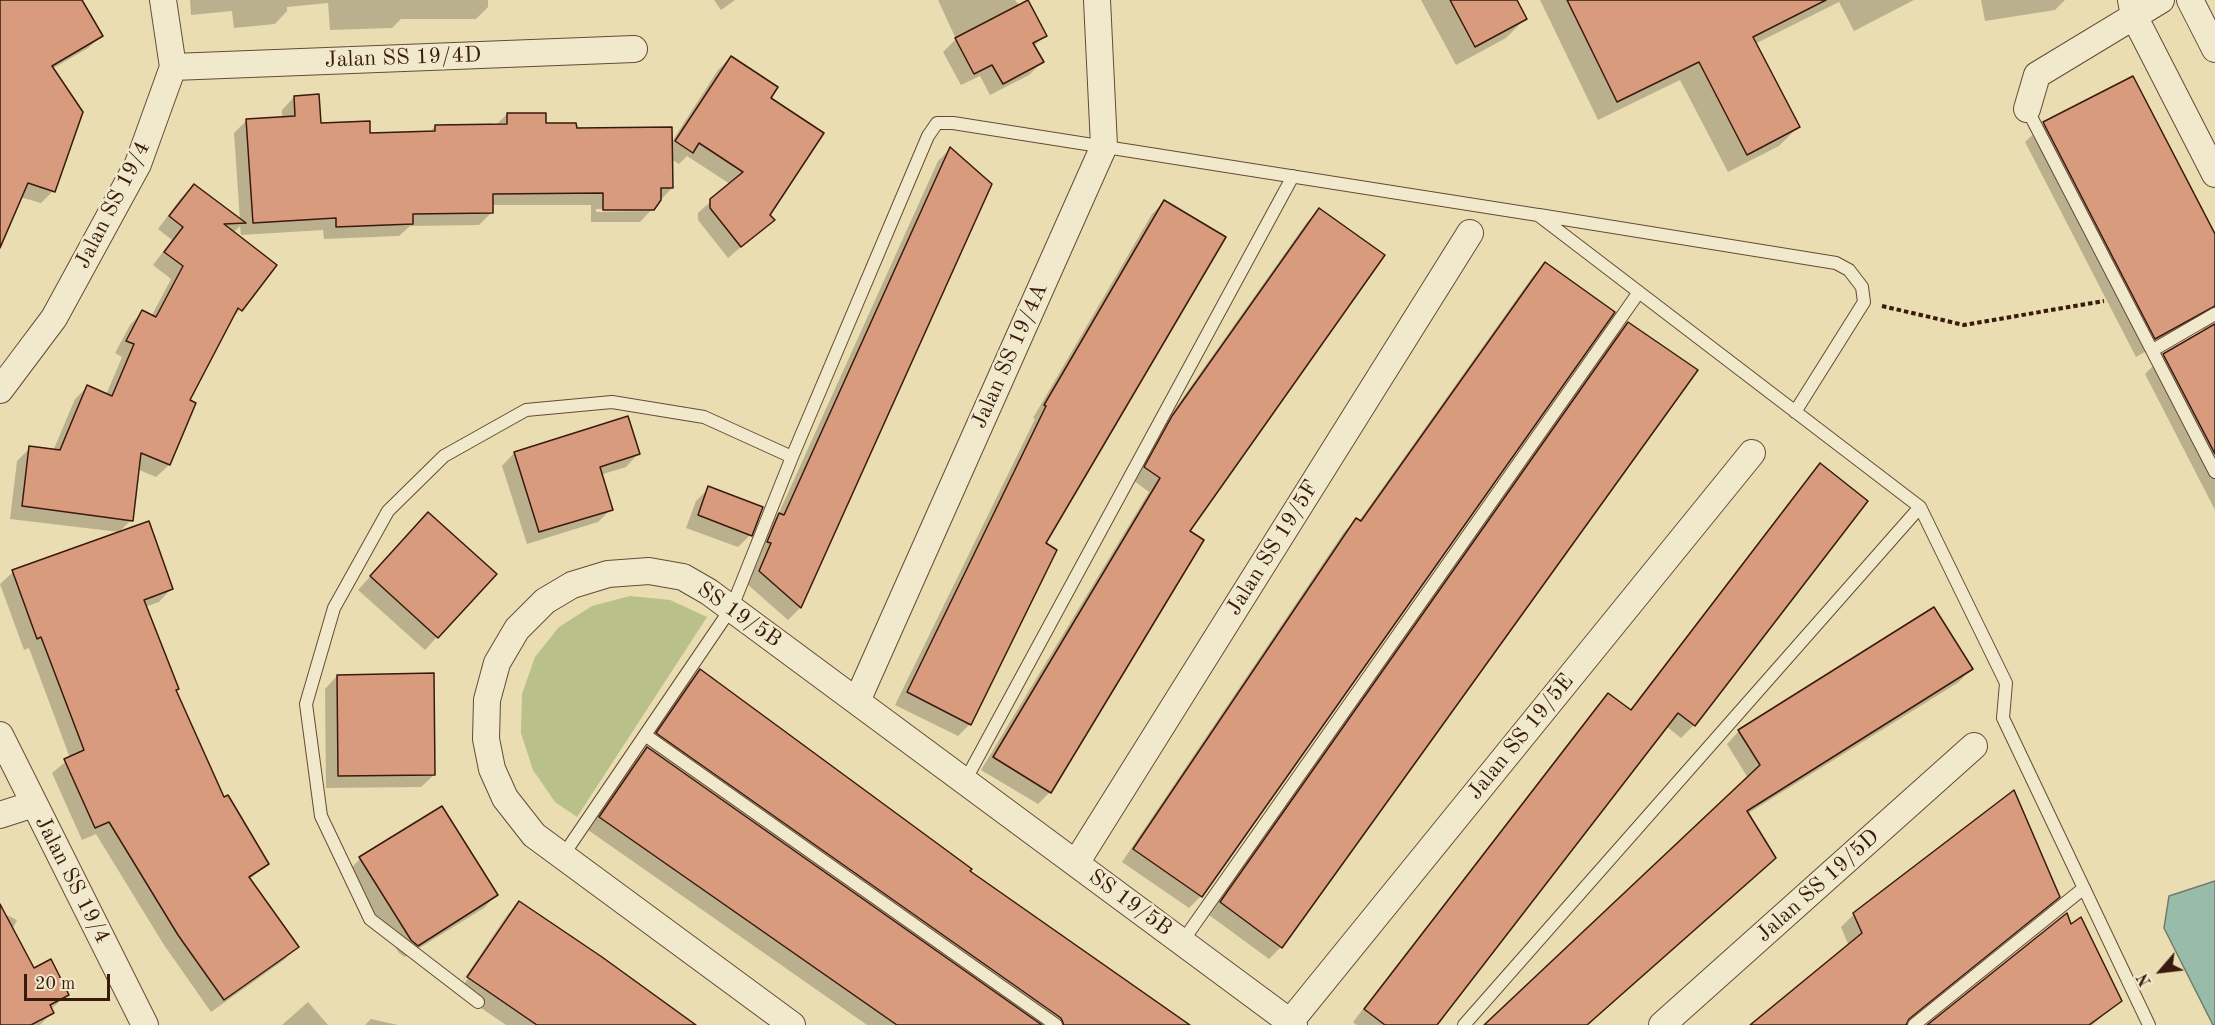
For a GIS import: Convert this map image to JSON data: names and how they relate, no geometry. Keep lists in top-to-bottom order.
{
  "streets": {
    "street": [
      "Jalan SS 19/4D",
      "Jalan SS 19/4",
      "Jalan SS 19/4A",
      "Jalan SS 19/5F",
      "SS 19/5B",
      "Jalan SS 19/5E",
      "Jalan SS 19/5D"
    ]
  },
  "crossings": [
    ["Jalan SS 19/4D", "Jalan SS 19/4"],
    ["Jalan SS 19/4A", "SS 19/5B"],
    ["Jalan SS 19/5F", "SS 19/5B"],
    ["SS 19/5B", "Jalan SS 19/5E"]
  ],
  "scale_bar": "20 m",
  "north": "bottom left"
}
